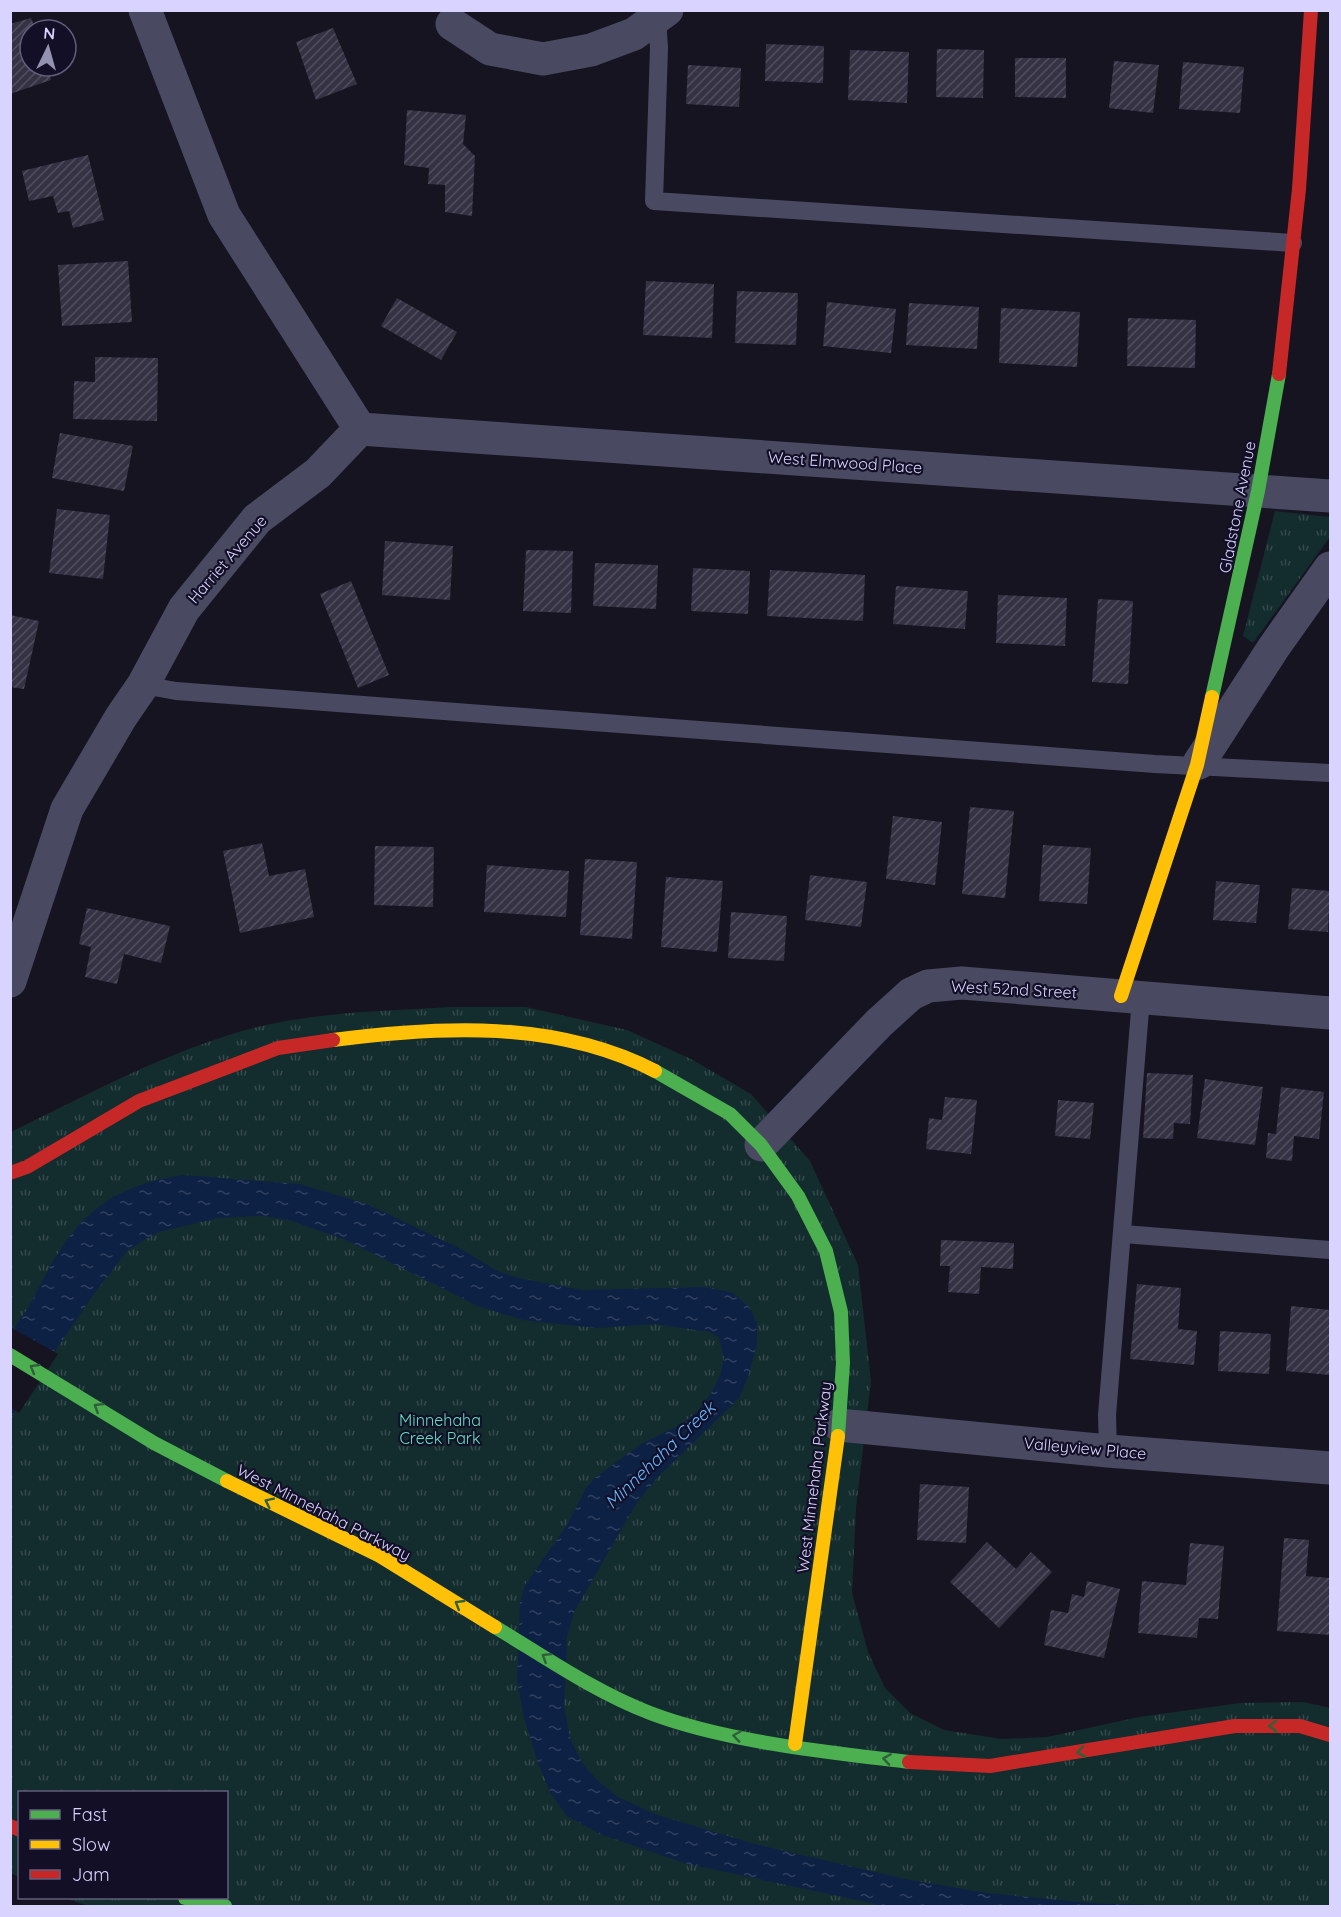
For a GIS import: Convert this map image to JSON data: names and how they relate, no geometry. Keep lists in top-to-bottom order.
{
  "streets": {
    "street": [
      "West Elmwood Place",
      "Gladstone Avenue",
      "Harriet Avenue",
      "West 52nd Street",
      "Valleyview Place",
      "West Minnehaha Parkway"
    ]
  },
  "crossings": [
    ["West Elmwood Place", "Gladstone Avenue"],
    ["West Elmwood Place", "Harriet Avenue"],
    ["Gladstone Avenue", "West 52nd Street"],
    ["West 52nd Street", "West Minnehaha Parkway"],
    ["Valleyview Place", "West Minnehaha Parkway"]
  ],
  "one_way": ["West Minnehaha Parkway"],
  "water": ["Minnehaha Creek"],
  "parks": ["Minnehaha Creek Park"],
  "legend": ["Fast", "Slow", "Jam"],
  "north": "top"
}
